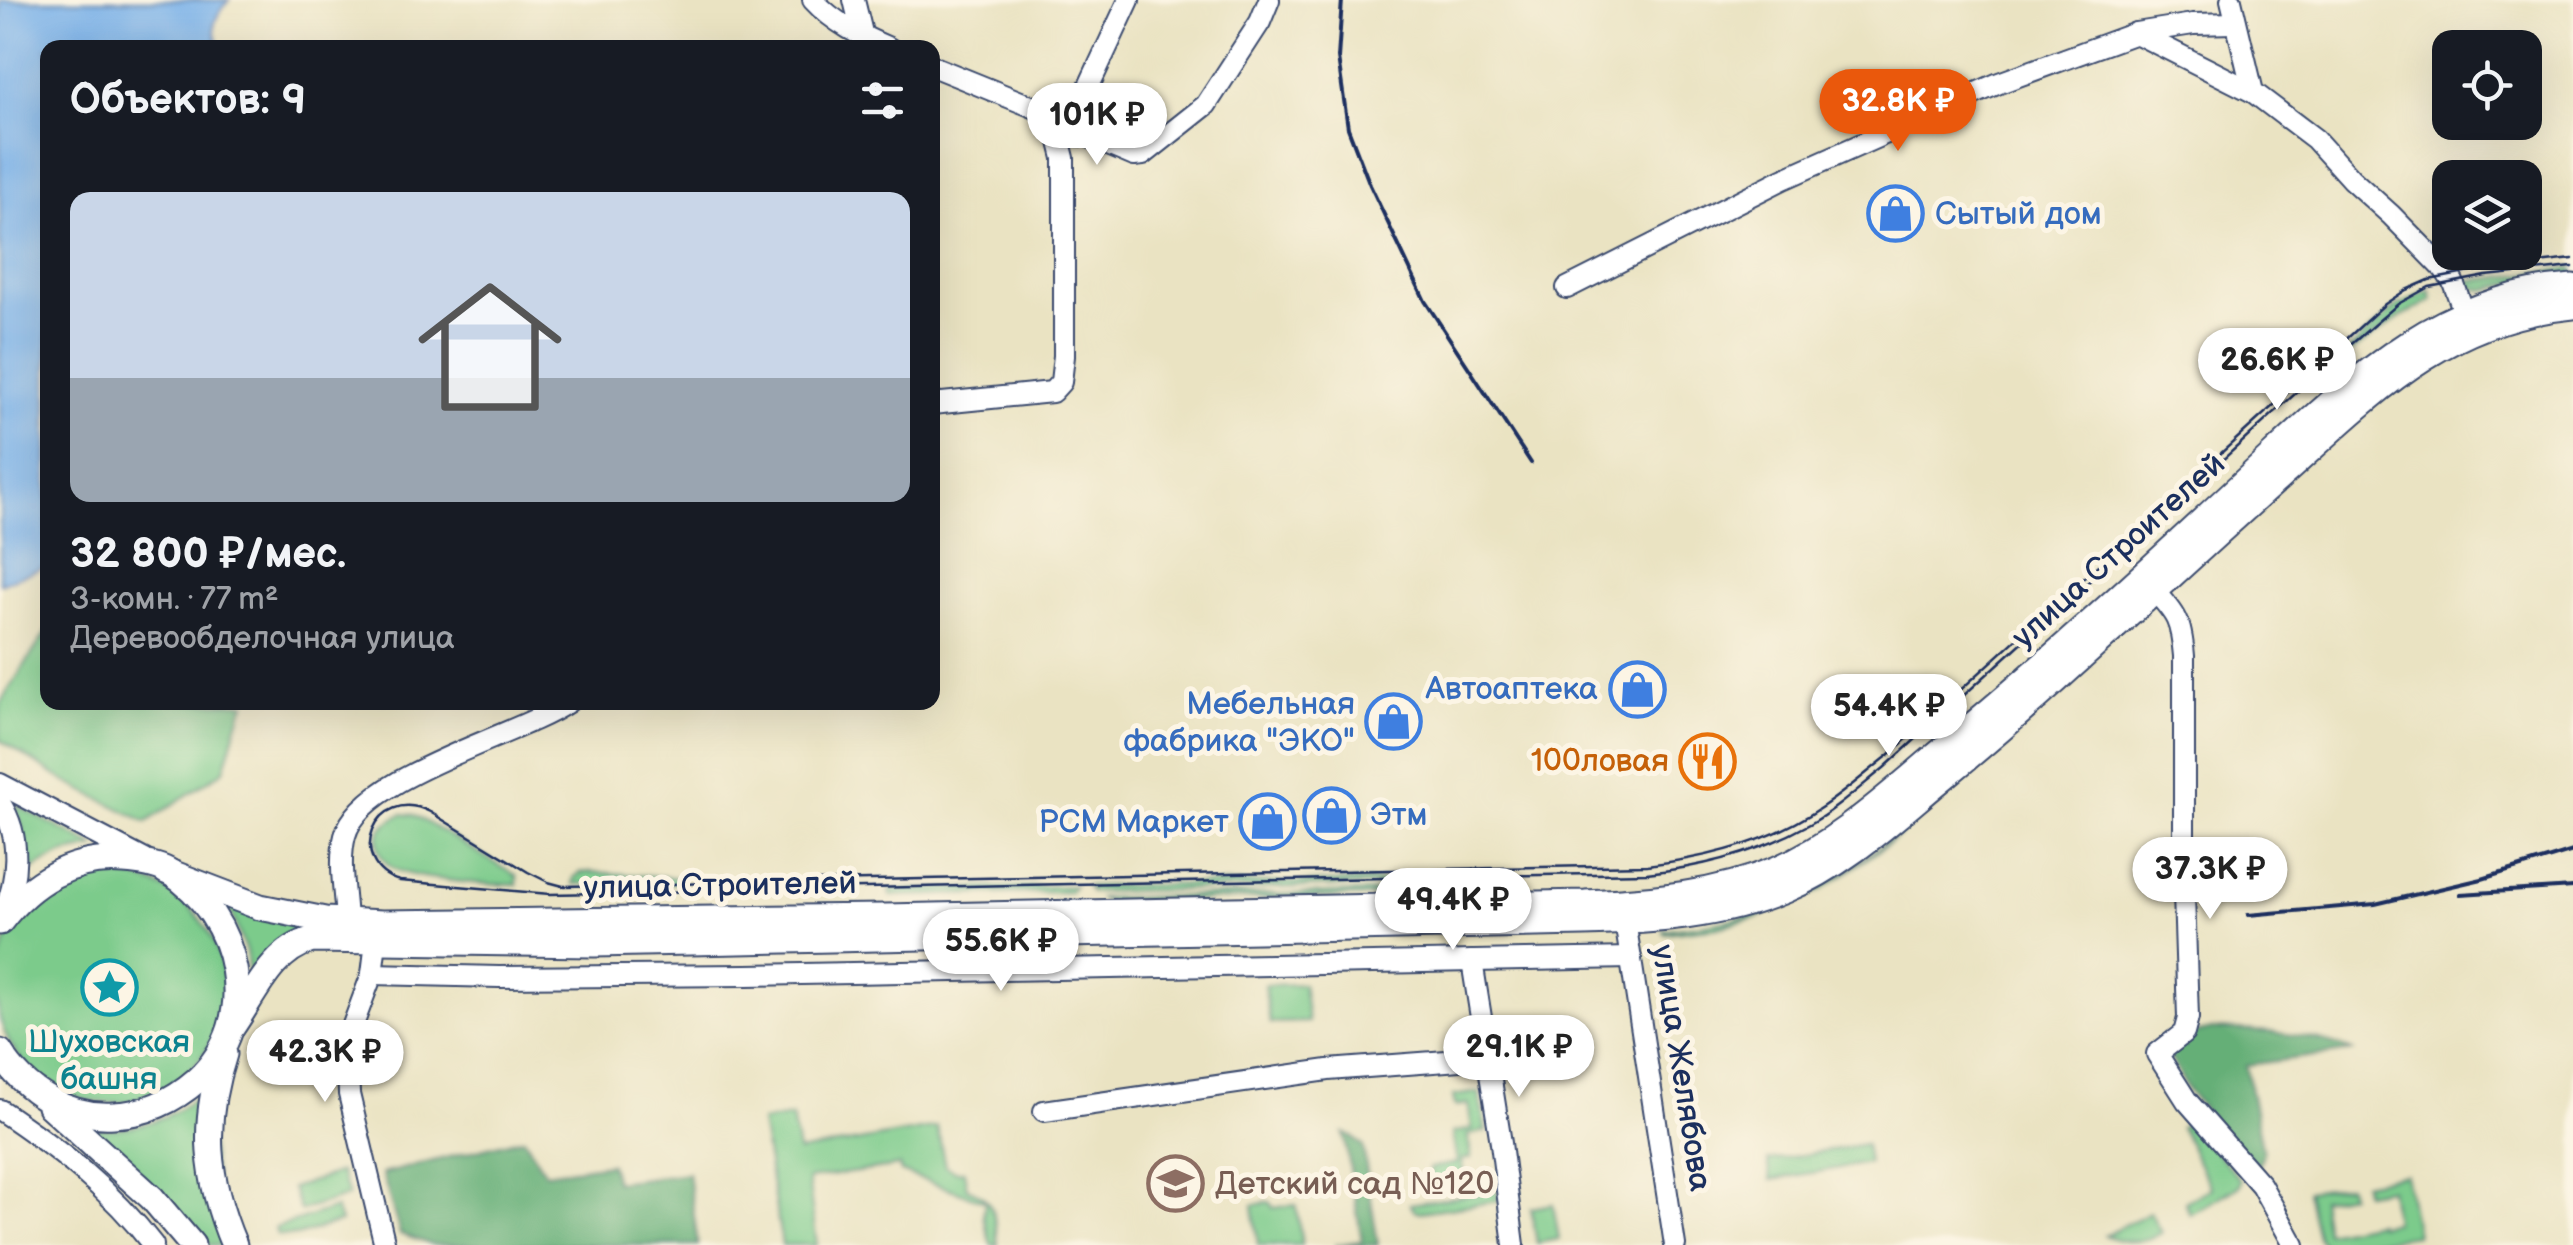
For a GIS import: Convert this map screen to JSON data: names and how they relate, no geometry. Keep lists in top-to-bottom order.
{
  "streets": {
    "main road": ["улица Строителей"],
    "street": ["улица Желябова"]
  },
  "crossings": [
    ["улица Строителей", "улица Желябова"]
  ],
  "places": {
    "shop": [
      "Сытый дом",
      "Автоаптека",
      "Мебельная фабрика \"ЭКО\"",
      "Этм",
      "РСМ Маркет"
    ],
    "restaurant": ["100ловая"],
    "place": ["Шуховская башня"],
    "school or university": ["Детский сад №120"]
  },
  "page": {
    "heading": "Объектов: 9",
    "price": [
      "32.8K ₽",
      "101K ₽",
      "26.6K ₽",
      "54.4K ₽",
      "37.3K ₽",
      "49.4K ₽",
      "55.6K ₽",
      "29.1K ₽",
      "42.3K ₽"
    ],
    "list": [
      {
        "name": "32 800 ₽/мес.",
        "note": "3-комн. · 77 m² · Деревообделочная улица"
      }
    ]
  }
}
